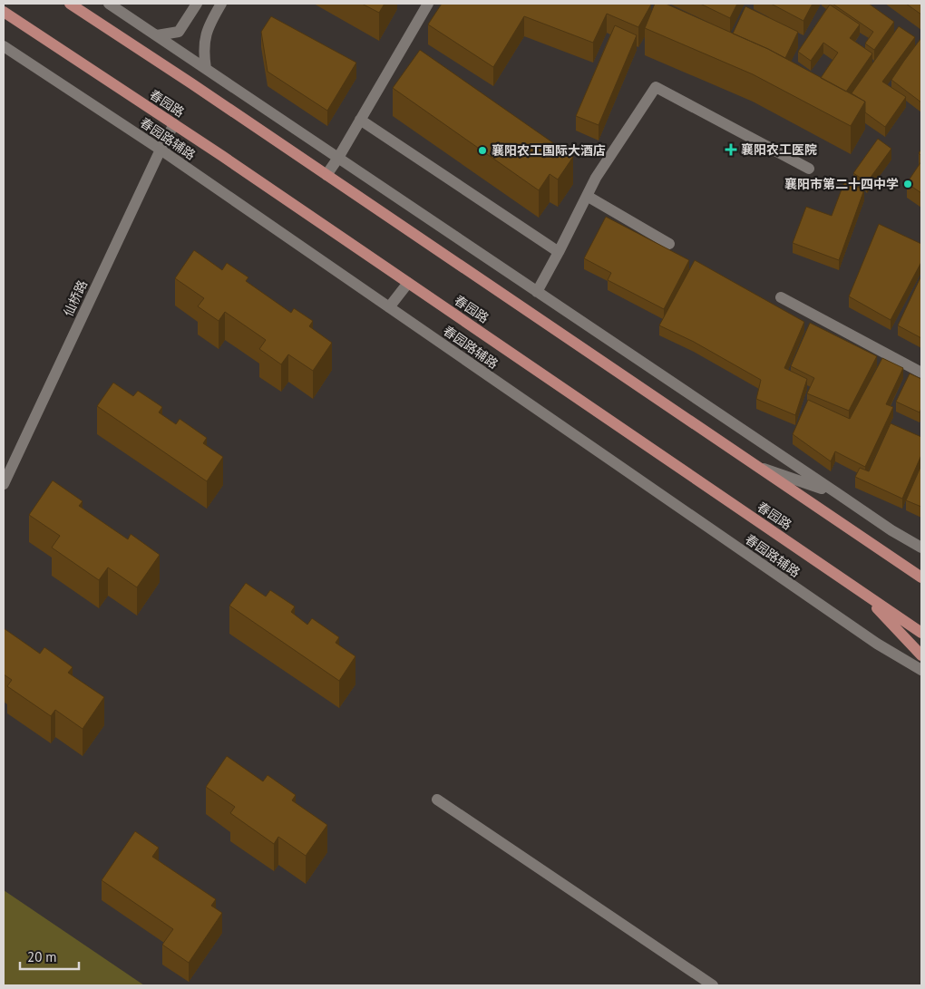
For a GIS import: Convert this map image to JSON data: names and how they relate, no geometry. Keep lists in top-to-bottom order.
{
  "streets": {
    "main road": ["春园路"],
    "street": ["春园路辅路", "仙桥路"]
  },
  "crossings": [
    ["春园路", "仙桥路"],
    ["春园路辅路", "仙桥路"]
  ],
  "places": {
    "health": ["襄阳农工医院"],
    "other": ["襄阳农工国际大酒店", "襄阳市第二十四中学"]
  },
  "scale_bar": "20 m"
}
